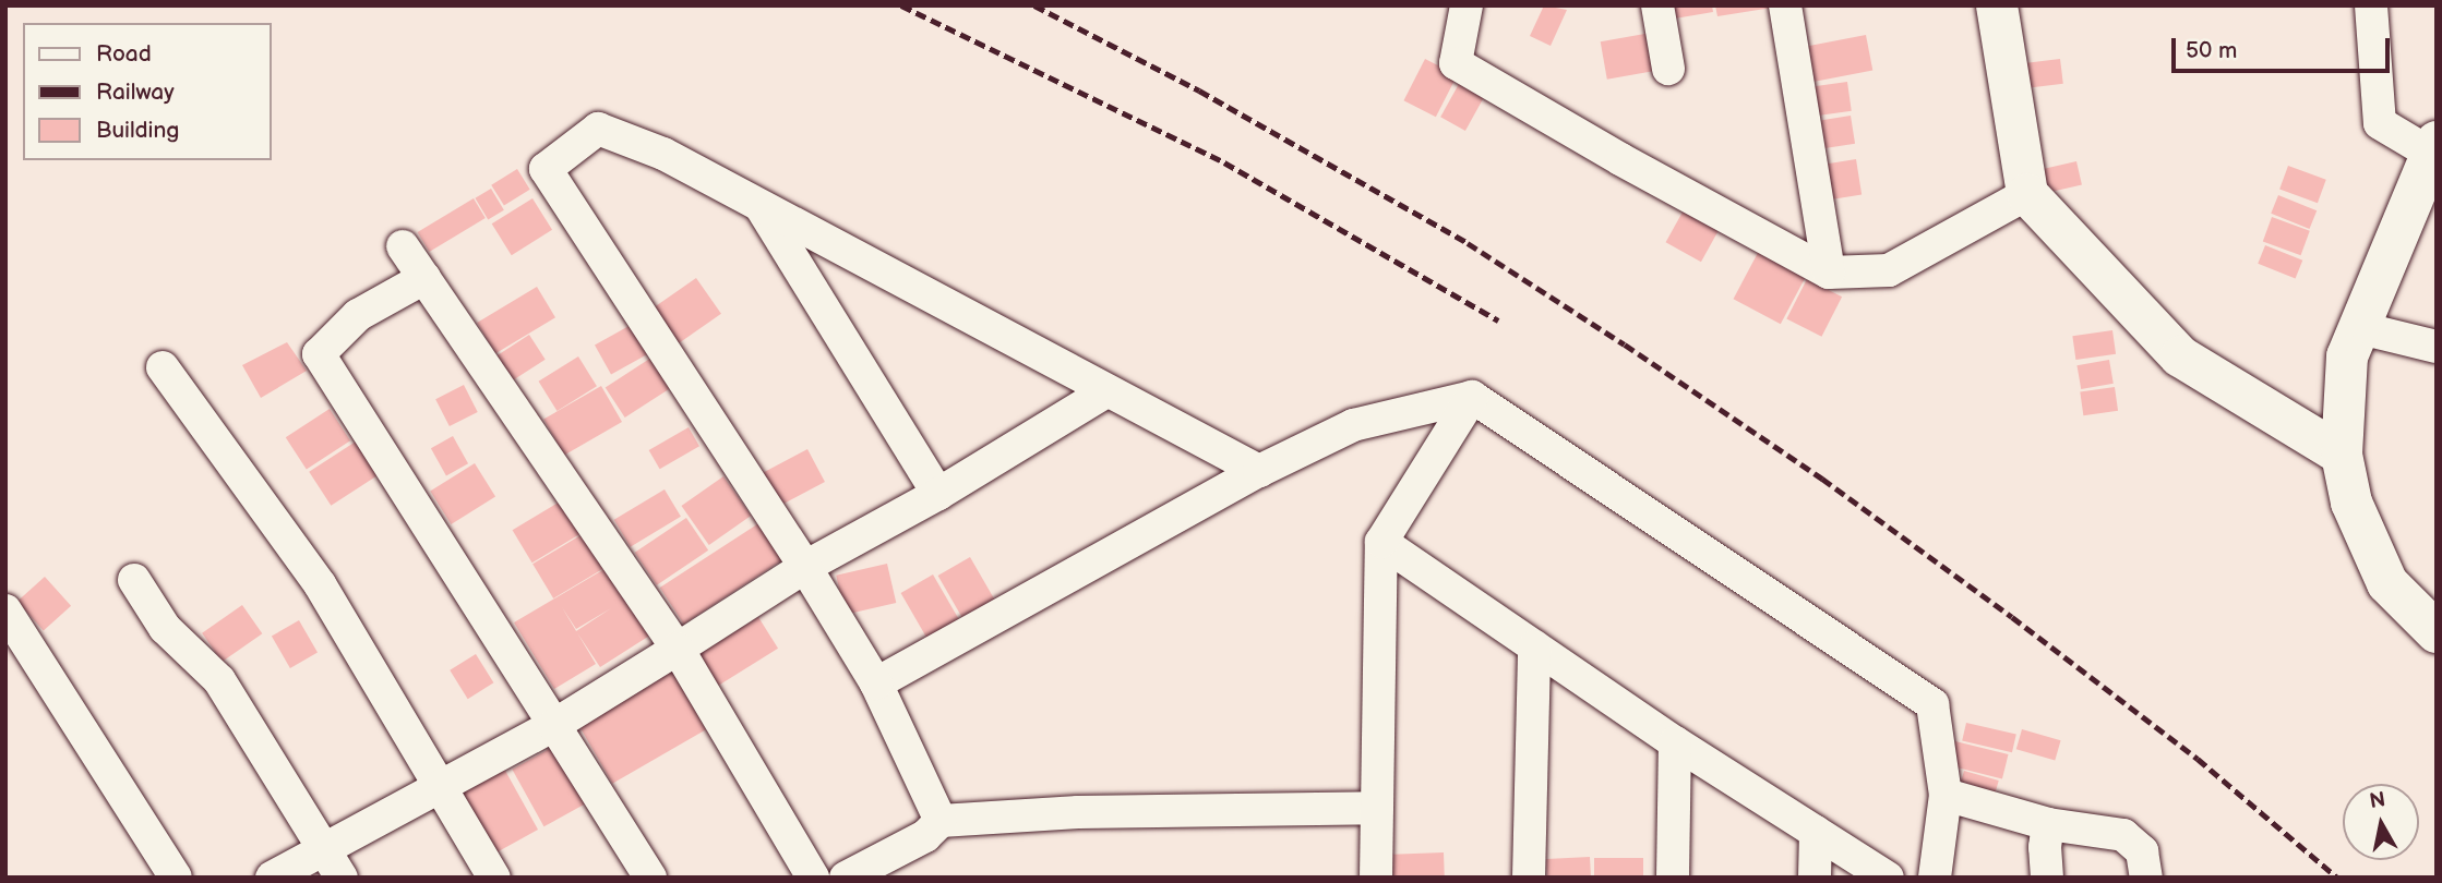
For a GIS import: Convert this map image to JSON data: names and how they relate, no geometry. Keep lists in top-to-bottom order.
{
  "legend": ["Road", "Railway", "Building"],
  "scale_bar": "50 m",
  "north": "top"
}
